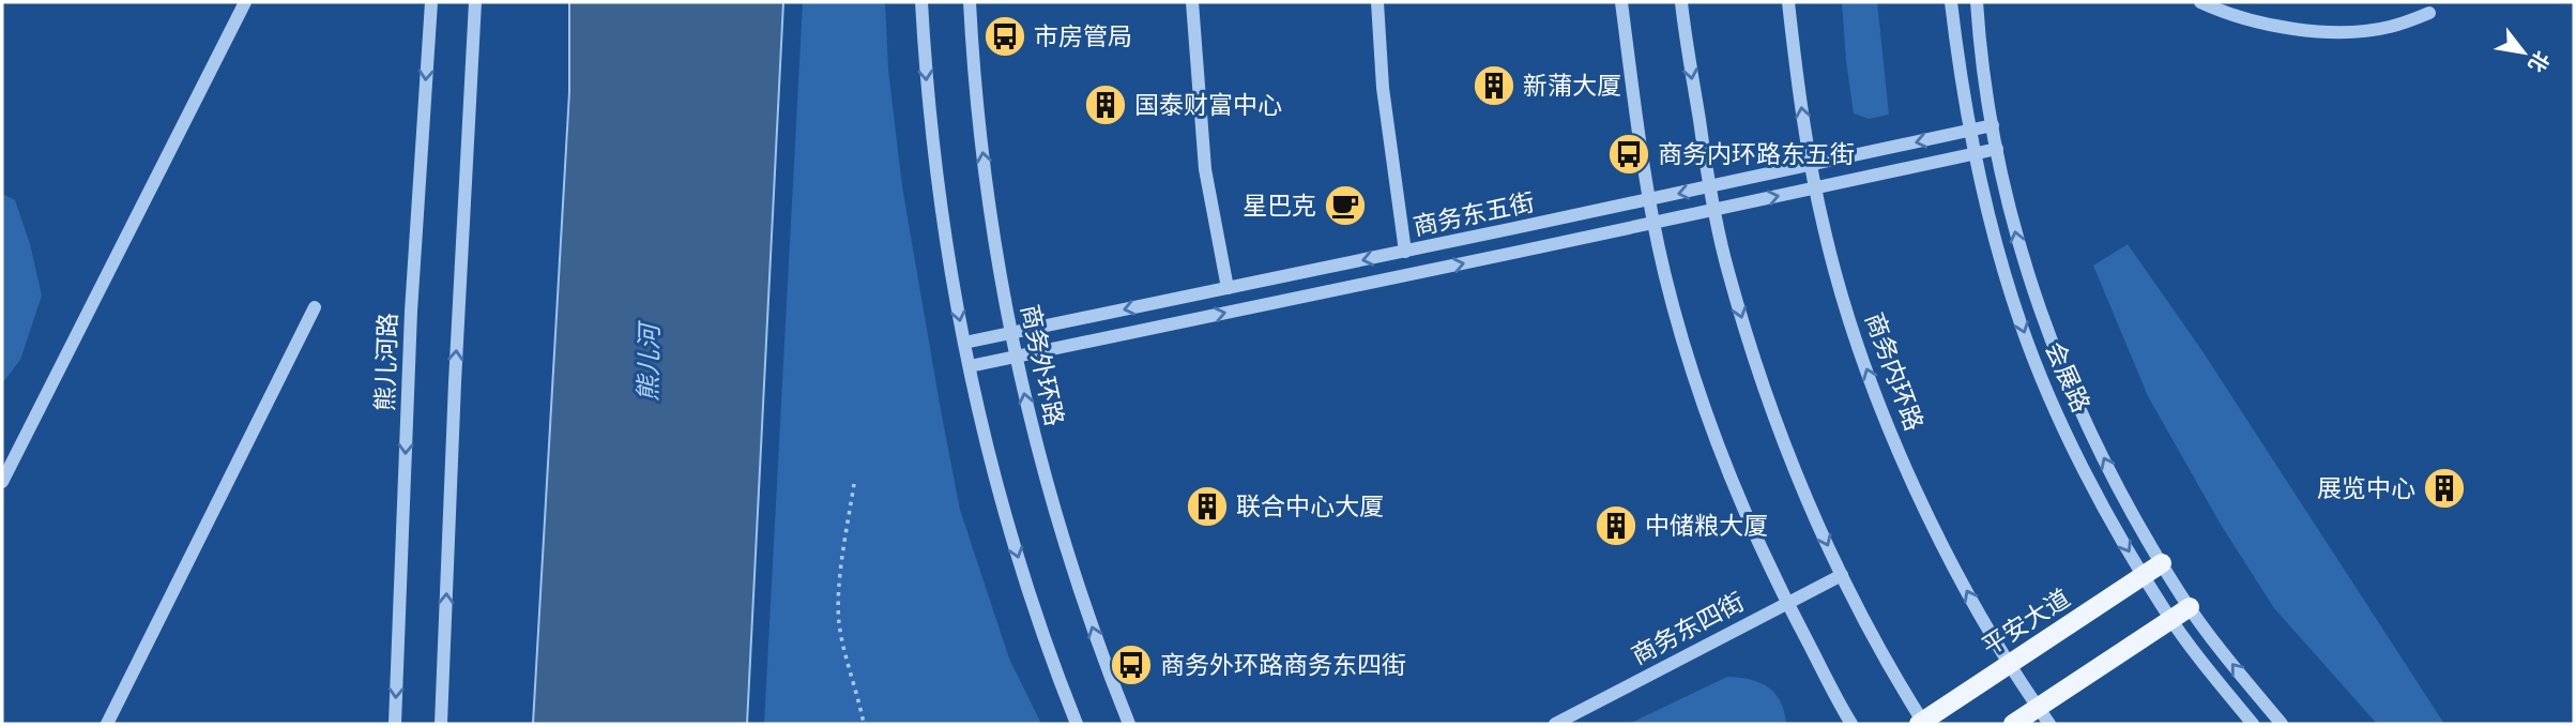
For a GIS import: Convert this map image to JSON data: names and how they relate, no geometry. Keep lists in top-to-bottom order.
{
  "streets": {
    "main road": ["平安大道"],
    "street": [
      "商务东五街",
      "熊儿河路",
      "商务外环路",
      "商务内环路",
      "会展路",
      "商务东四街"
    ]
  },
  "crossings": [
    ["商务东五街", "商务外环路"],
    ["商务东五街", "商务内环路"],
    ["商务东五街", "会展路"],
    ["商务内环路", "平安大道"],
    ["会展路", "平安大道"]
  ],
  "water": ["熊儿河"],
  "places": {
    "bus stop": ["市房管局", "商务内环路东五街", "商务外环路商务东四街"],
    "building": [
      "新蒲大厦",
      "国泰财富中心",
      "展览中心",
      "联合中心大厦",
      "中储粮大厦"
    ],
    "cafe": ["星巴克"]
  },
  "north": "bottom right"
}
